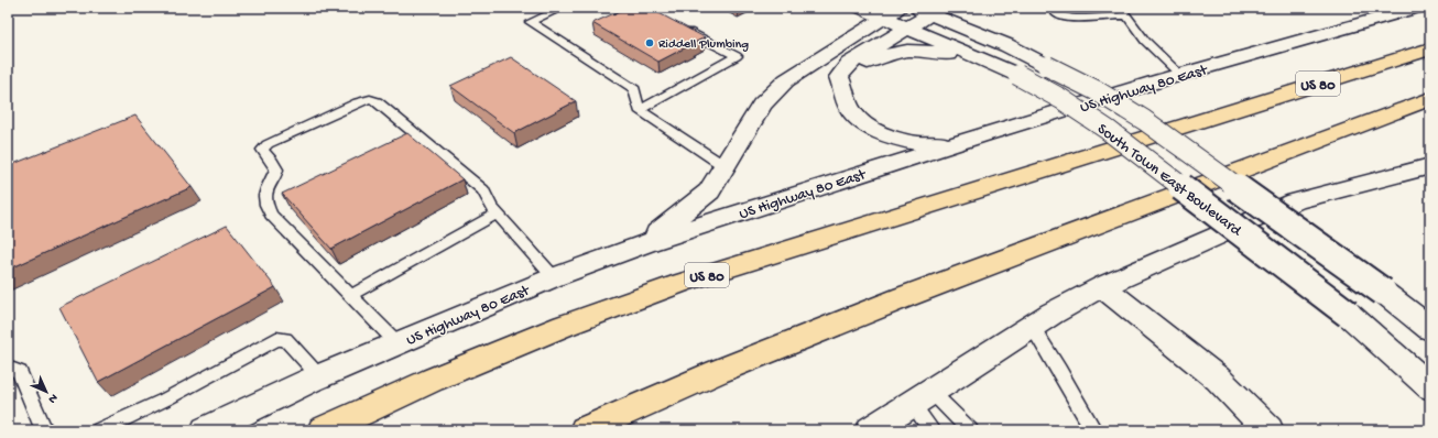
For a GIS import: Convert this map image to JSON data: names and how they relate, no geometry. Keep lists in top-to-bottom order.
{
  "streets": {
    "highway": ["US 80"],
    "main road": ["US Highway 80 East", "South Town East Boulevard"]
  },
  "places": ["Riddell Plumbing"],
  "north": "bottom right"
}
